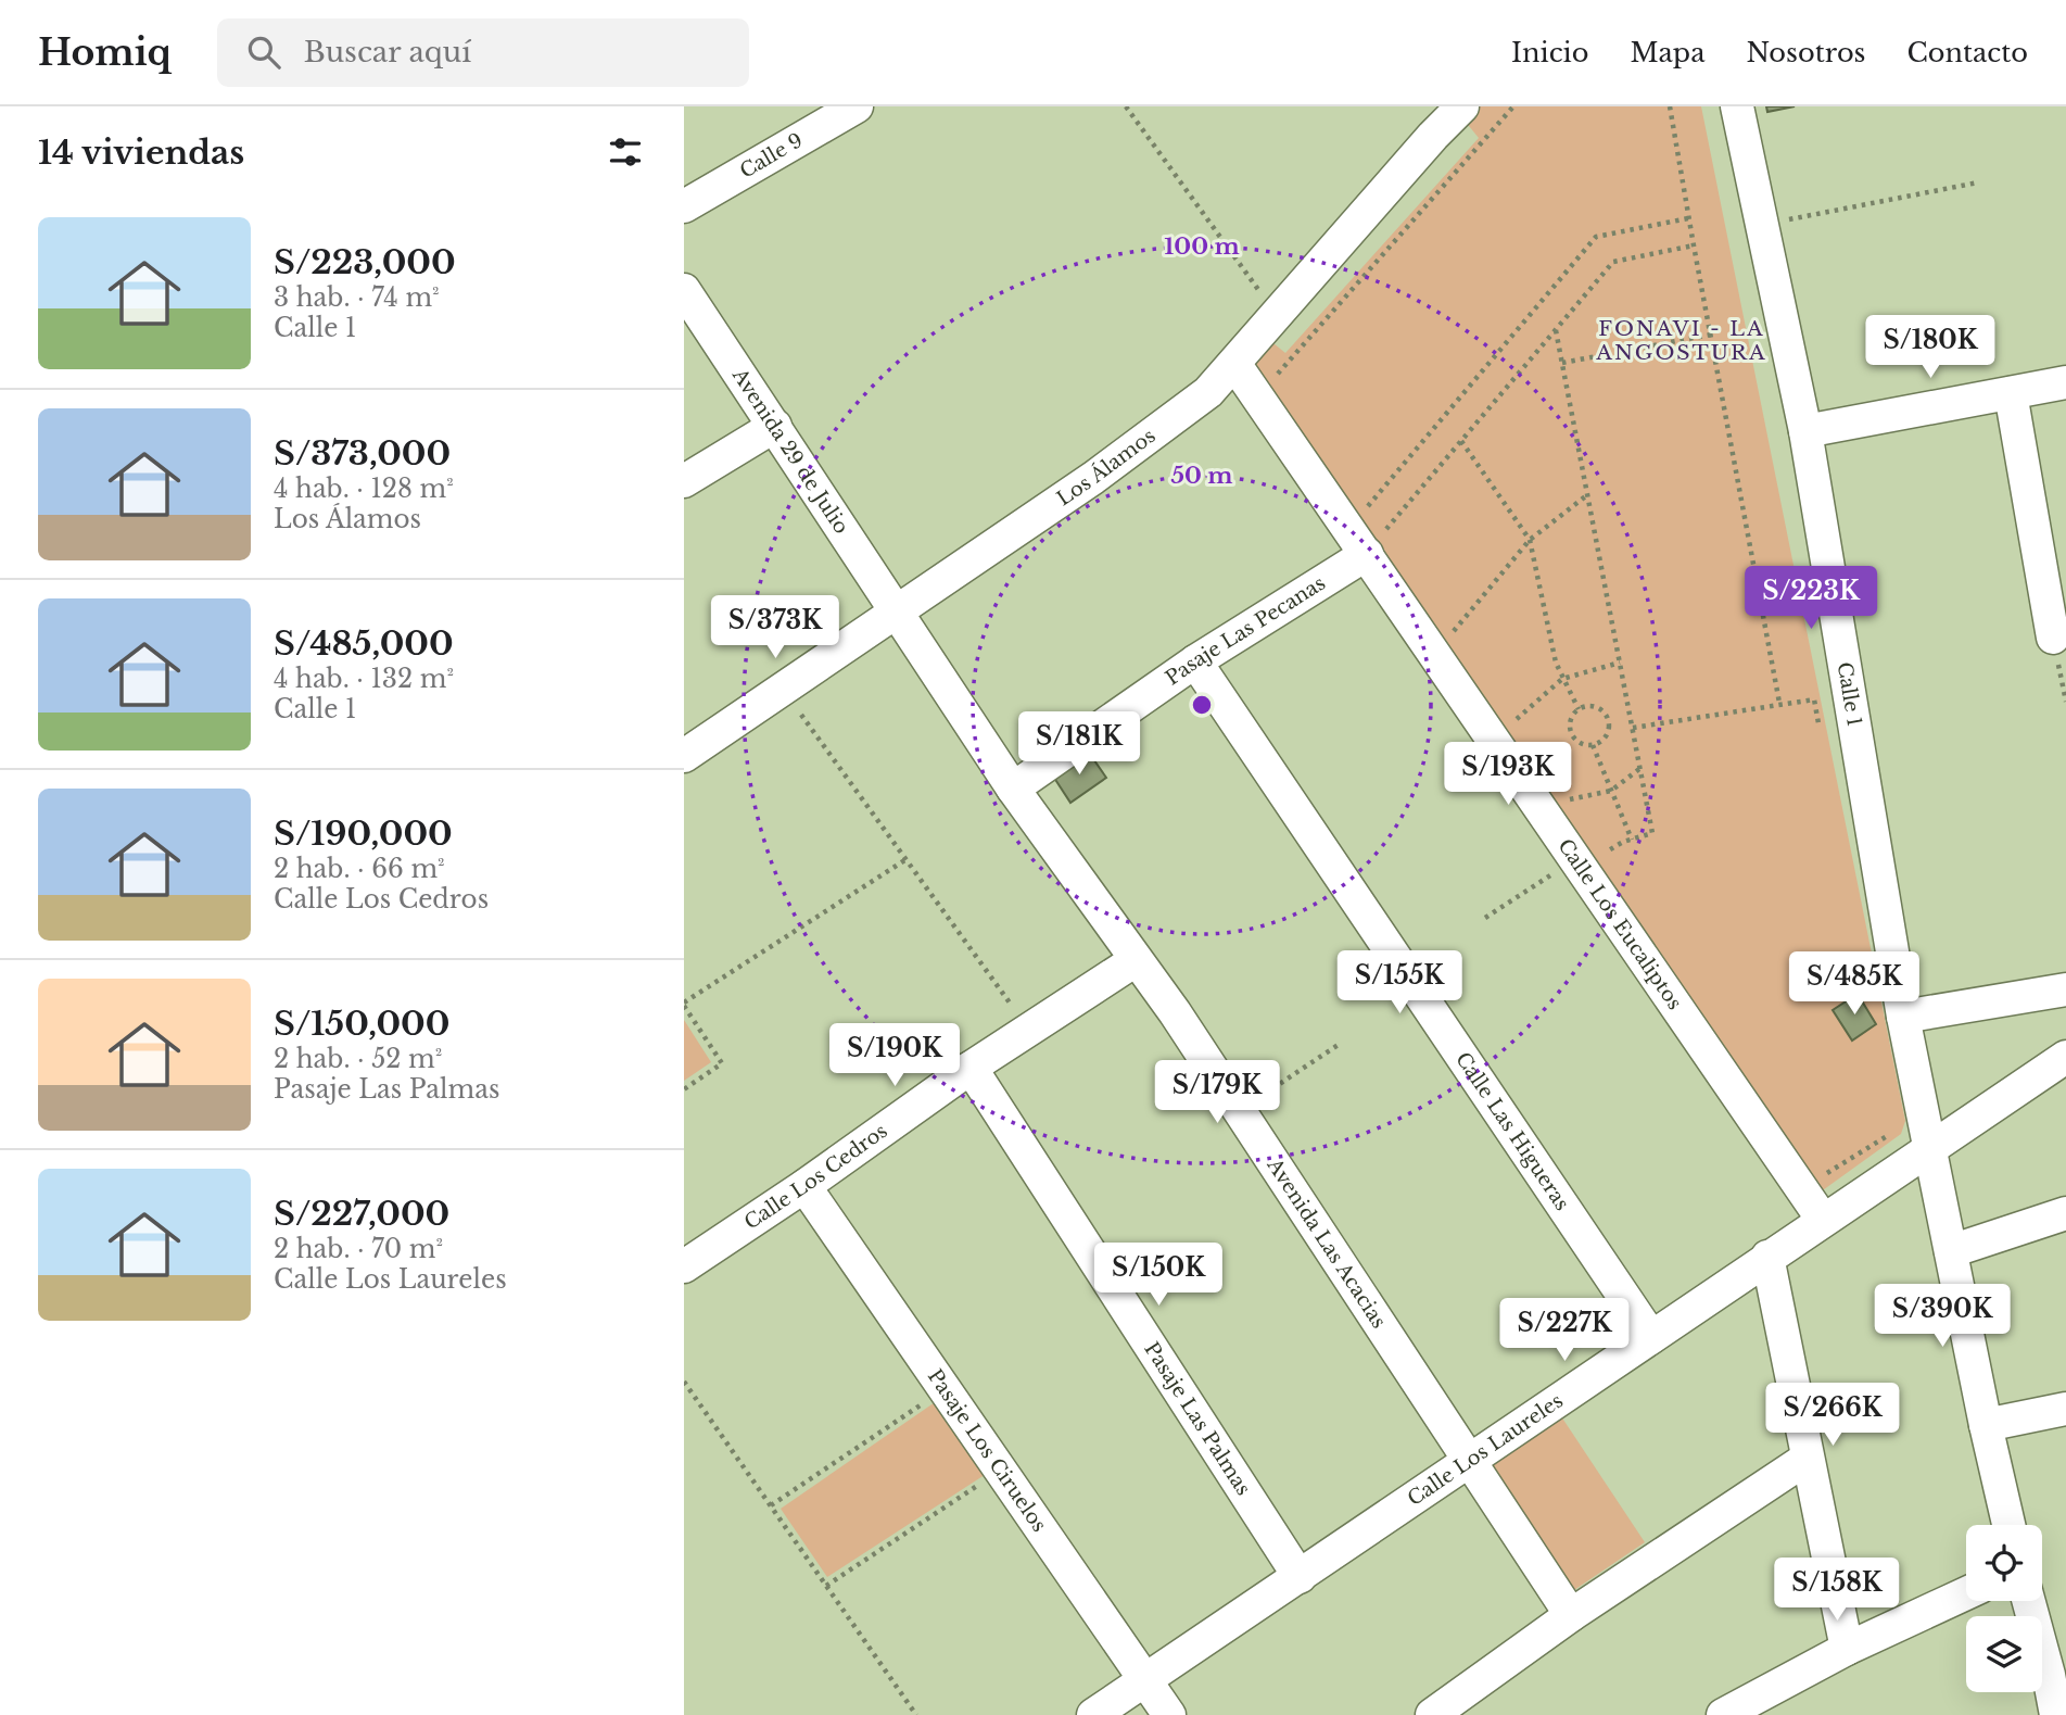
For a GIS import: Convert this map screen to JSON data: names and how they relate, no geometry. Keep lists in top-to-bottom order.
{
  "streets": {
    "street": [
      "Calle 9",
      "Avenida 29 de Julio",
      "Los Álamos",
      "Pasaje Las Pecanas",
      "Calle 1",
      "Calle Los Eucaliptos",
      "Calle Las Higueras",
      "Calle Los Cedros",
      "Avenida Las Acacias",
      "Pasaje Las Palmas",
      "Calle Los Laureles",
      "Pasaje Los Ciruelos"
    ]
  },
  "crossings": [
    ["Avenida 29 de Julio", "Los Álamos"],
    ["Avenida 29 de Julio", "Avenida Las Acacias"],
    ["Los Álamos", "Calle Los Eucaliptos"],
    ["Los Álamos", "Avenida Las Acacias"],
    ["Pasaje Las Pecanas", "Calle Los Eucaliptos"],
    ["Pasaje Las Pecanas", "Calle Las Higueras"],
    ["Pasaje Las Pecanas", "Avenida Las Acacias"],
    ["Calle 1", "Calle Los Laureles"],
    ["Calle Los Eucaliptos", "Calle Los Laureles"],
    ["Calle Las Higueras", "Calle Los Laureles"],
    ["Calle Los Cedros", "Avenida Las Acacias"],
    ["Calle Los Cedros", "Pasaje Las Palmas"],
    ["Calle Los Cedros", "Pasaje Los Ciruelos"],
    ["Avenida Las Acacias", "Calle Los Laureles"],
    ["Pasaje Las Palmas", "Calle Los Laureles"],
    ["Calle Los Laureles", "Pasaje Los Ciruelos"]
  ],
  "districts": ["FONAVI - LA ANGOSTURA"],
  "page": {
    "header": "Homiq",
    "search": "Buscar aquí",
    "nav": [
      "Inicio",
      "Mapa",
      "Nosotros",
      "Contacto"
    ],
    "heading": "14 viviendas",
    "list": [
      {
        "name": "S/223,000",
        "note": "3 hab. · 74 m² · Calle 1"
      },
      {
        "name": "S/373,000",
        "note": "4 hab. · 128 m² · Los Álamos"
      },
      {
        "name": "S/485,000",
        "note": "4 hab. · 132 m² · Calle 1"
      },
      {
        "name": "S/190,000",
        "note": "2 hab. · 66 m² · Calle Los Cedros"
      },
      {
        "name": "S/150,000",
        "note": "2 hab. · 52 m² · Pasaje Las Palmas"
      },
      {
        "name": "S/227,000",
        "note": "2 hab. · 70 m² · Calle Los Laureles"
      }
    ],
    "price": [
      "S/180K",
      "S/223K",
      "S/373K",
      "S/181K",
      "S/193K",
      "S/155K",
      "S/485K",
      "S/190K",
      "S/179K",
      "S/150K",
      "S/390K",
      "S/227K",
      "S/266K",
      "S/158K"
    ]
  },
  "rings": ["100 m", "50 m"]
}
